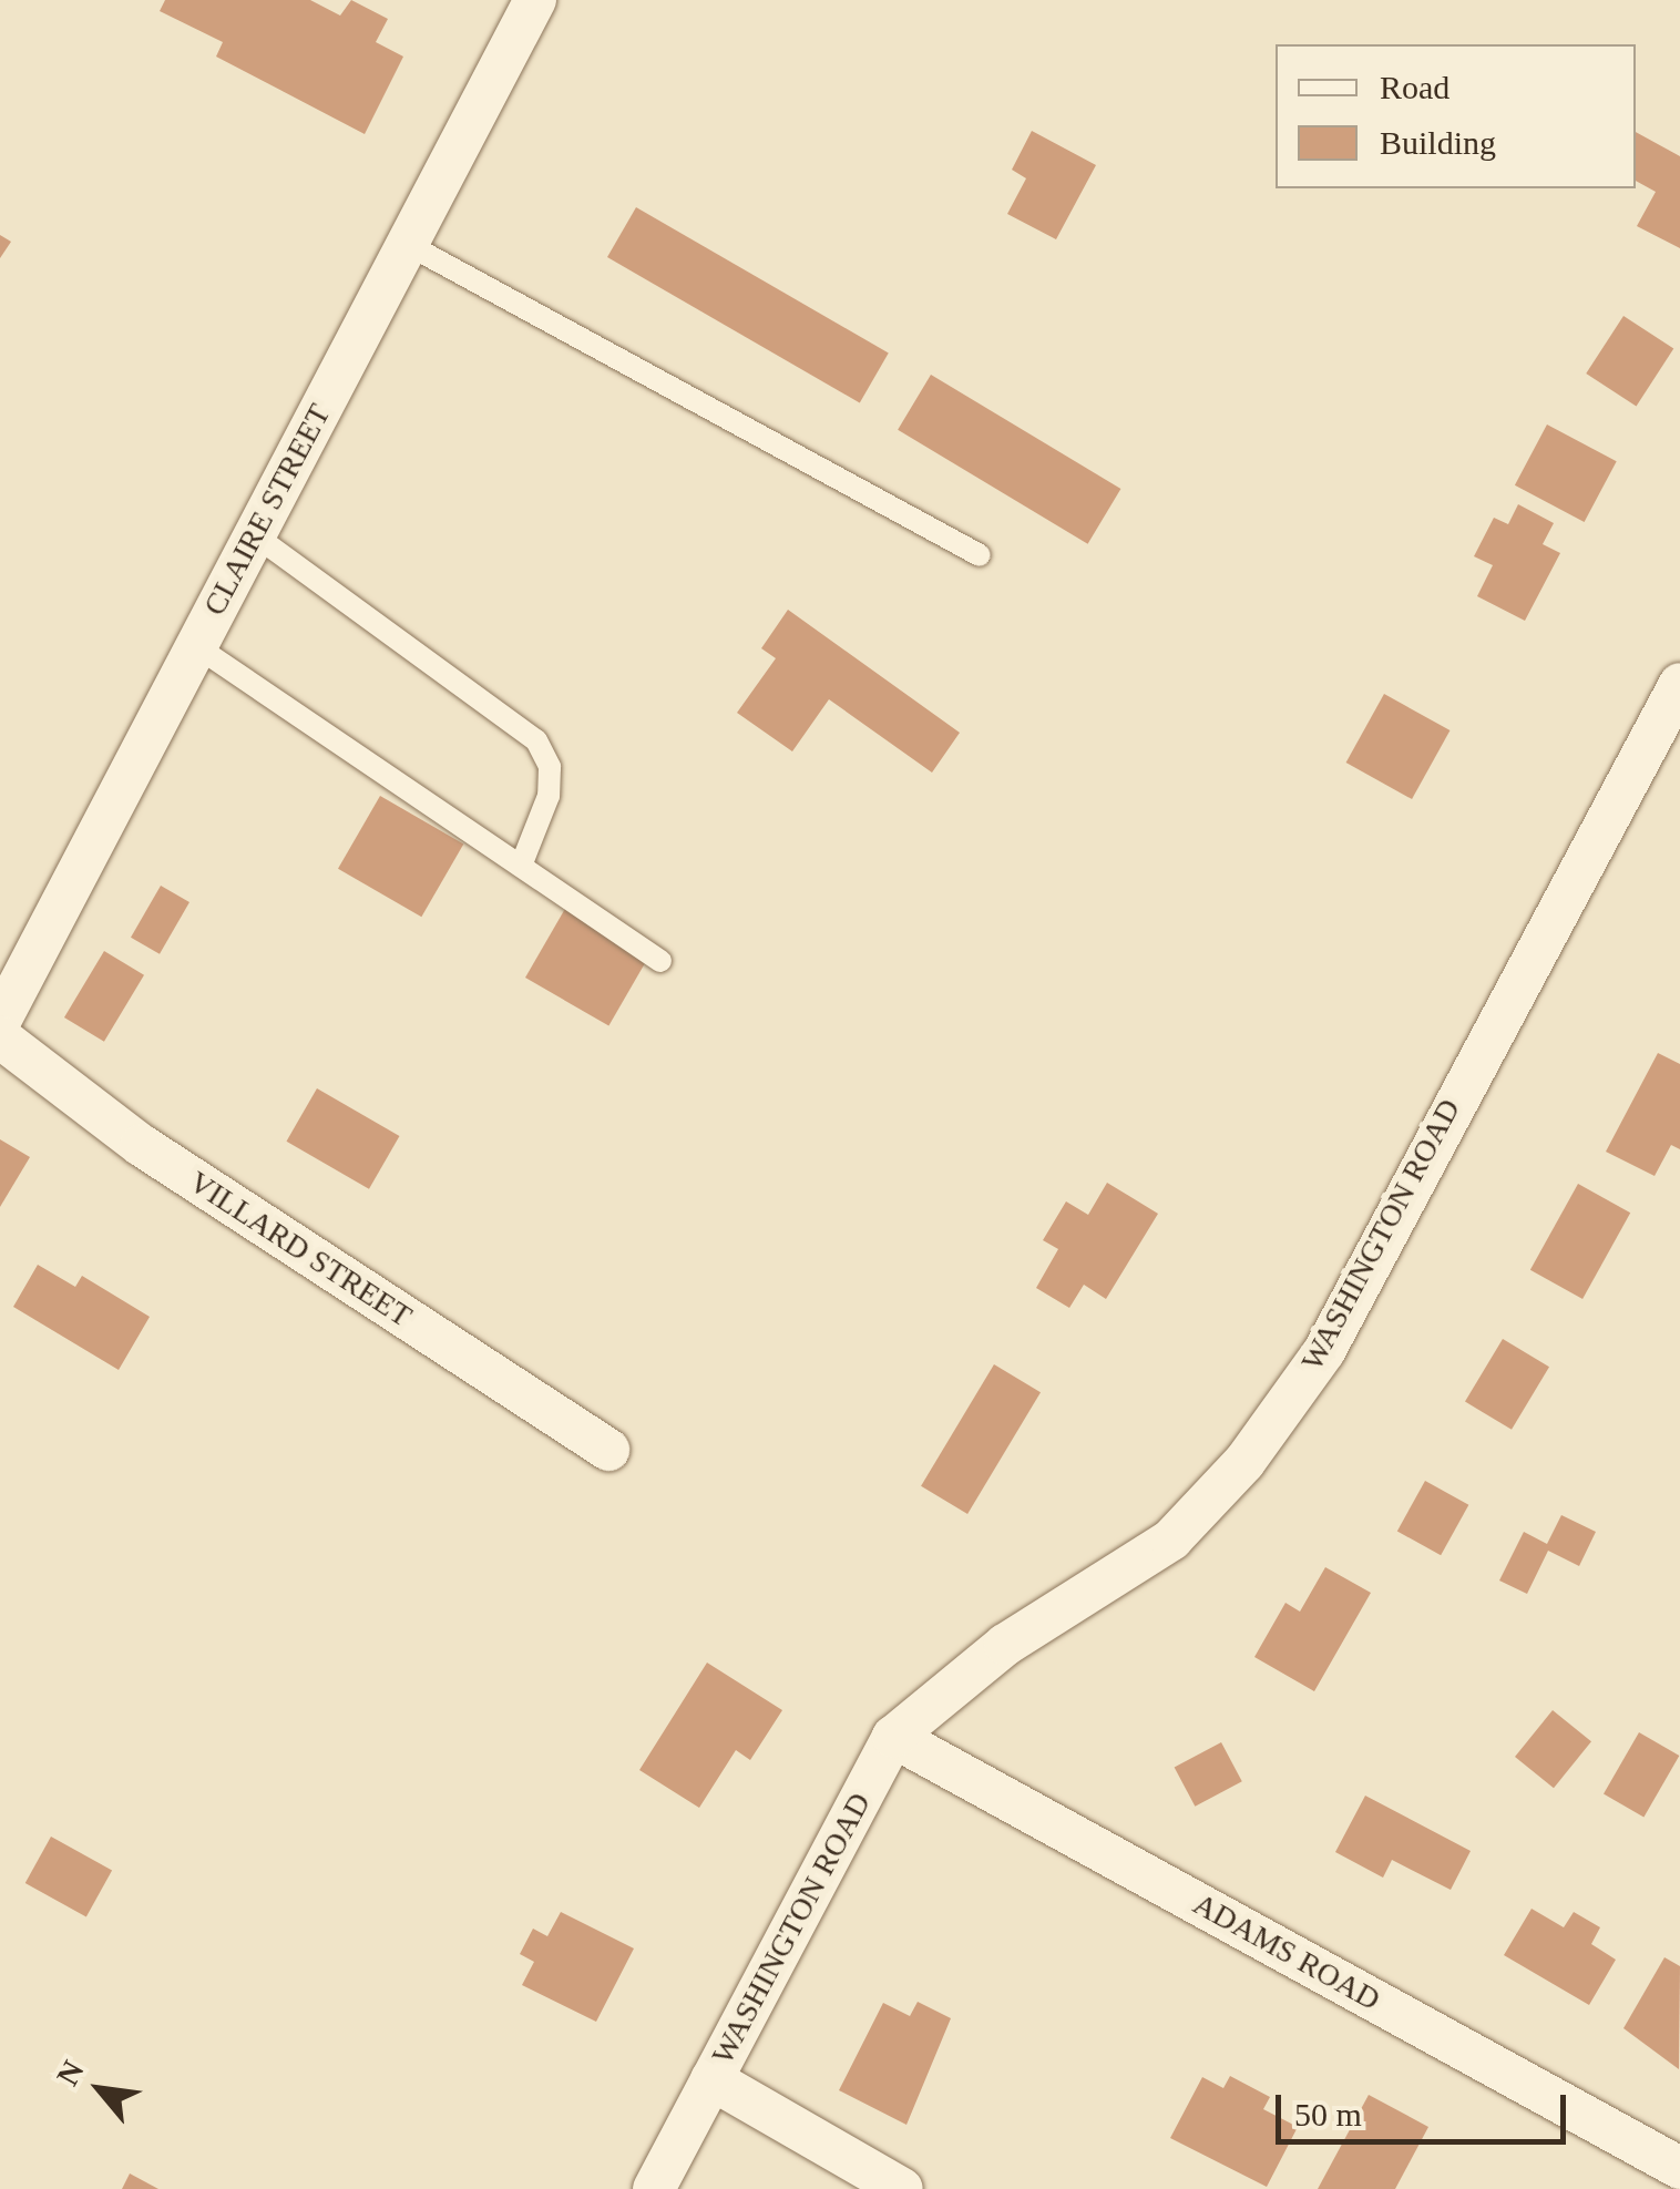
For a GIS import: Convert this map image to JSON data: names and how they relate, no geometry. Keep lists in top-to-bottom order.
{
  "streets": {
    "street": [
      "CLAIRE STREET",
      "WASHINGTON ROAD",
      "VILLARD STREET",
      "ADAMS ROAD"
    ]
  },
  "crossings": [
    ["WASHINGTON ROAD", "ADAMS ROAD"]
  ],
  "legend": ["Road", "Building"],
  "scale_bar": "50 m",
  "north": "top left"
}
